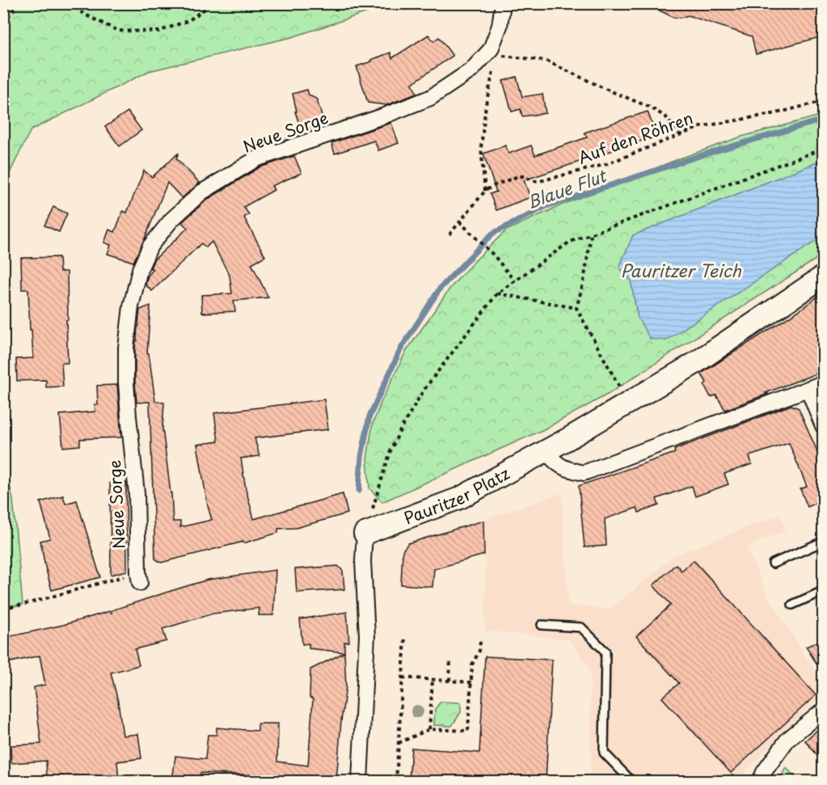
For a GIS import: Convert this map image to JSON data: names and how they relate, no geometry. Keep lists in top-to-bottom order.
{
  "streets": {
    "street": ["Neue Sorge", "Pauritzer Platz"],
    "path": ["Auf den Röhren"]
  },
  "water": ["Blaue Flut", "Pauritzer Teich"]
}
